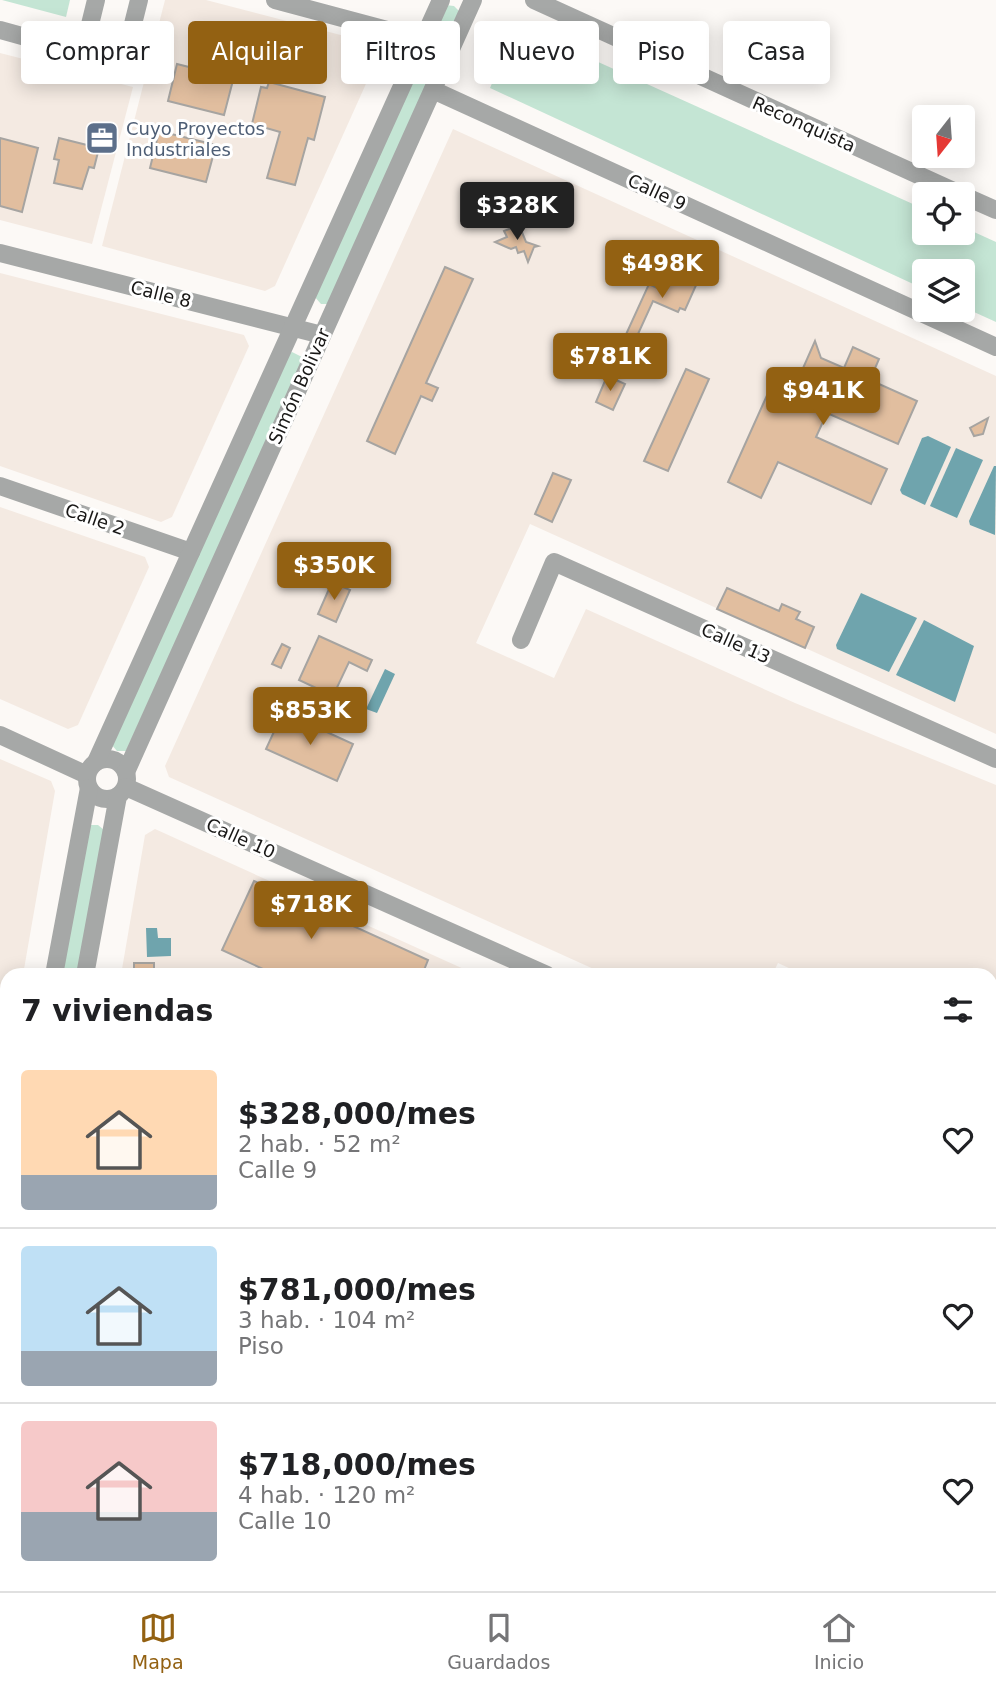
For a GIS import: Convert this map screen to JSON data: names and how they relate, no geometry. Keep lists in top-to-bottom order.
{
  "streets": {
    "street": [
      "Reconquista",
      "Calle 9",
      "Calle 8",
      "Simón Bolivar",
      "Calle 2",
      "Calle 13",
      "Calle 10"
    ]
  },
  "crossings": [
    ["Calle 9", "Simón Bolivar"],
    ["Calle 8", "Simón Bolivar"],
    ["Simón Bolivar", "Calle 2"],
    ["Simón Bolivar", "Calle 10"]
  ],
  "places": {
    "office": ["Cuyo Proyectos Industriales"]
  },
  "north": "bottom",
  "page": {
    "chip": [
      "Comprar",
      "Alquilar",
      "Filtros",
      "Nuevo",
      "Piso",
      "Casa"
    ],
    "price": [
      "$328K",
      "$498K",
      "$781K",
      "$941K",
      "$350K",
      "$853K",
      "$718K"
    ],
    "heading": "7 viviendas",
    "list": [
      {
        "name": "$328,000/mes",
        "note": "2 hab. · 52 m² · Calle 9"
      },
      {
        "name": "$781,000/mes",
        "note": "3 hab. · 104 m² · Piso"
      },
      {
        "name": "$718,000/mes",
        "note": "4 hab. · 120 m² · Calle 10"
      }
    ],
    "tabs": ["Mapa", "Guardados", "Inicio"]
  }
}
